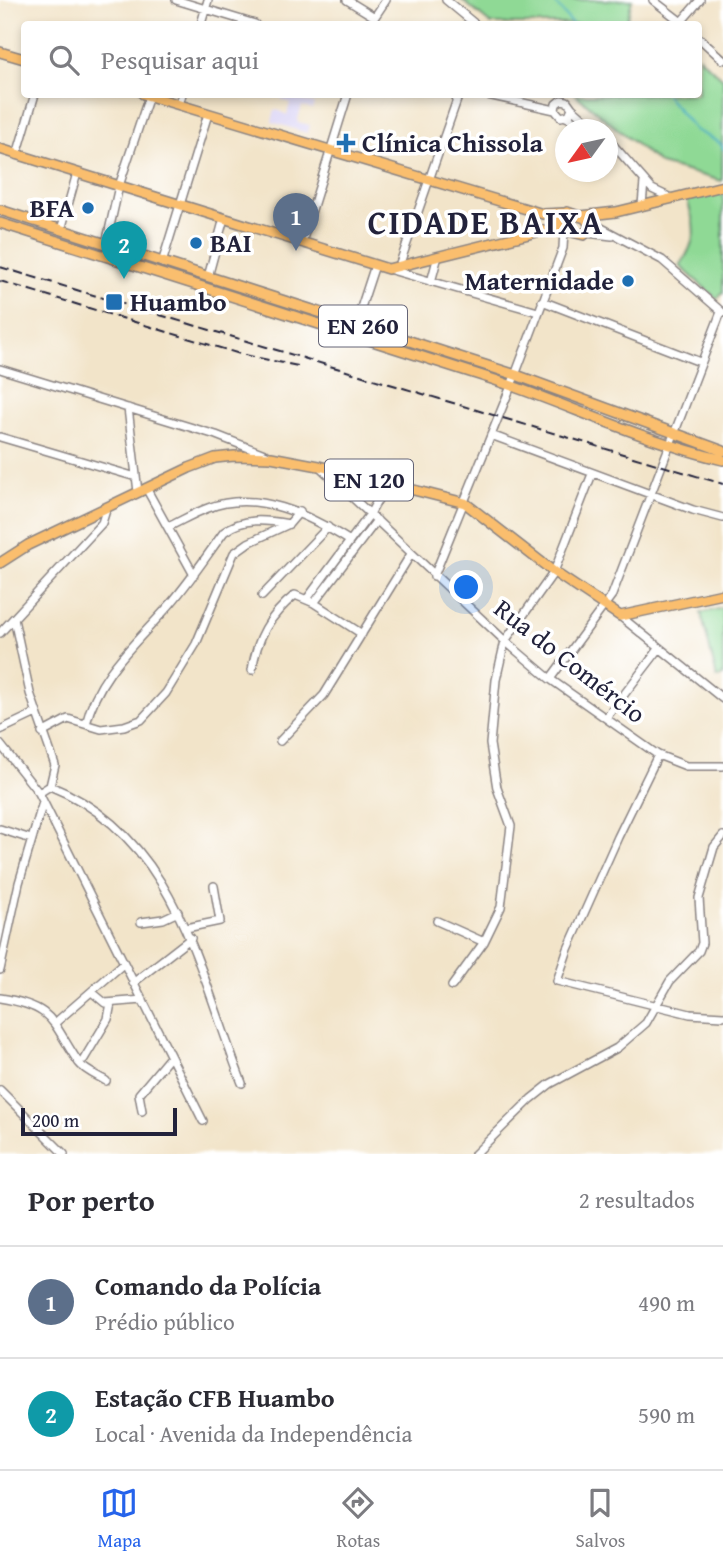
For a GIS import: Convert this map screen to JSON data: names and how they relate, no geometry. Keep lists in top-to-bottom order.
{
  "streets": {
    "main road": ["EN 260", "EN 120"],
    "street": ["Rua do Comércio"]
  },
  "crossings": [
    ["EN 120", "Rua do Comércio"]
  ],
  "districts": ["CIDADE BAIXA"],
  "places": {
    "health": ["Clínica Chissola"],
    "other": ["BFA", "BAI", "Maternidade"],
    "transit": ["Huambo"]
  },
  "scale_bar": "200 m",
  "north": "bottom left",
  "page": {
    "search": "Pesquisar aqui",
    "pins": ["1", "2"],
    "scale": "200 m",
    "heading": ["Por perto", "2 resultados"],
    "list": [
      {
        "mark": "1",
        "name": "Comando da Polícia",
        "note": "Prédio público",
        "value": "490 m"
      },
      {
        "mark": "2",
        "name": "Estação CFB Huambo",
        "note": "Local · Avenida da Independência",
        "value": "590 m"
      }
    ],
    "nav": ["Mapa", "Rotas", "Salvos"]
  }
}
